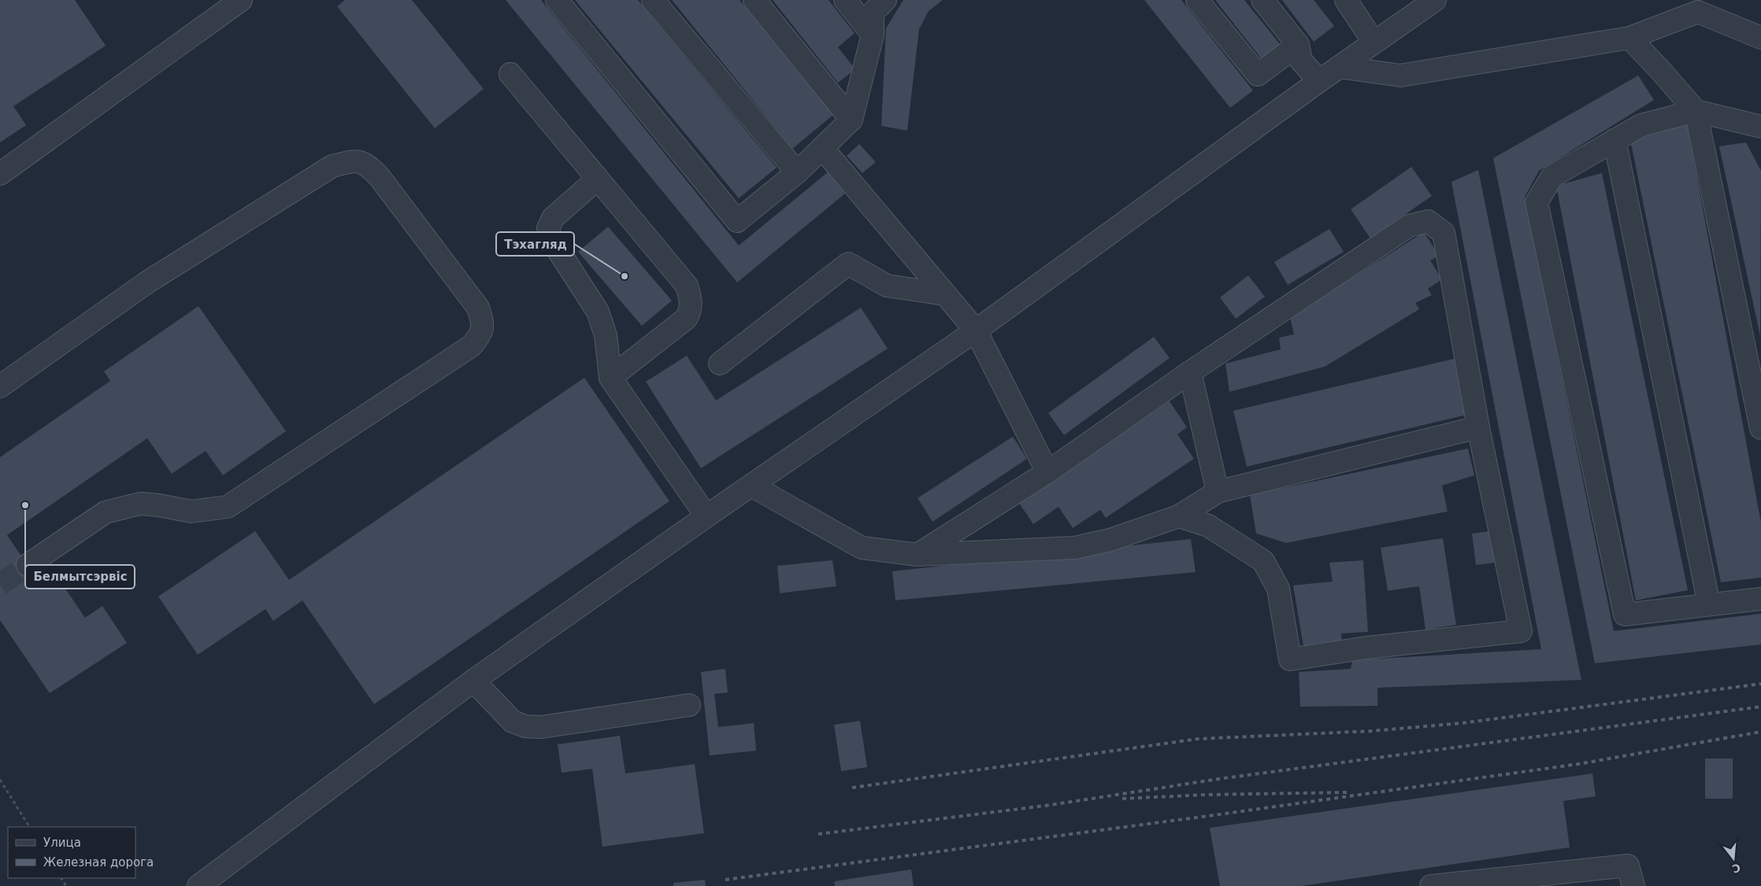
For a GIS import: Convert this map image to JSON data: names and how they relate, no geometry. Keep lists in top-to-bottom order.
{
  "places": ["Тэхагляд", "Белмытсэрвіс"],
  "legend": ["Улица", "Железная дорога"],
  "north": "bottom"
}
